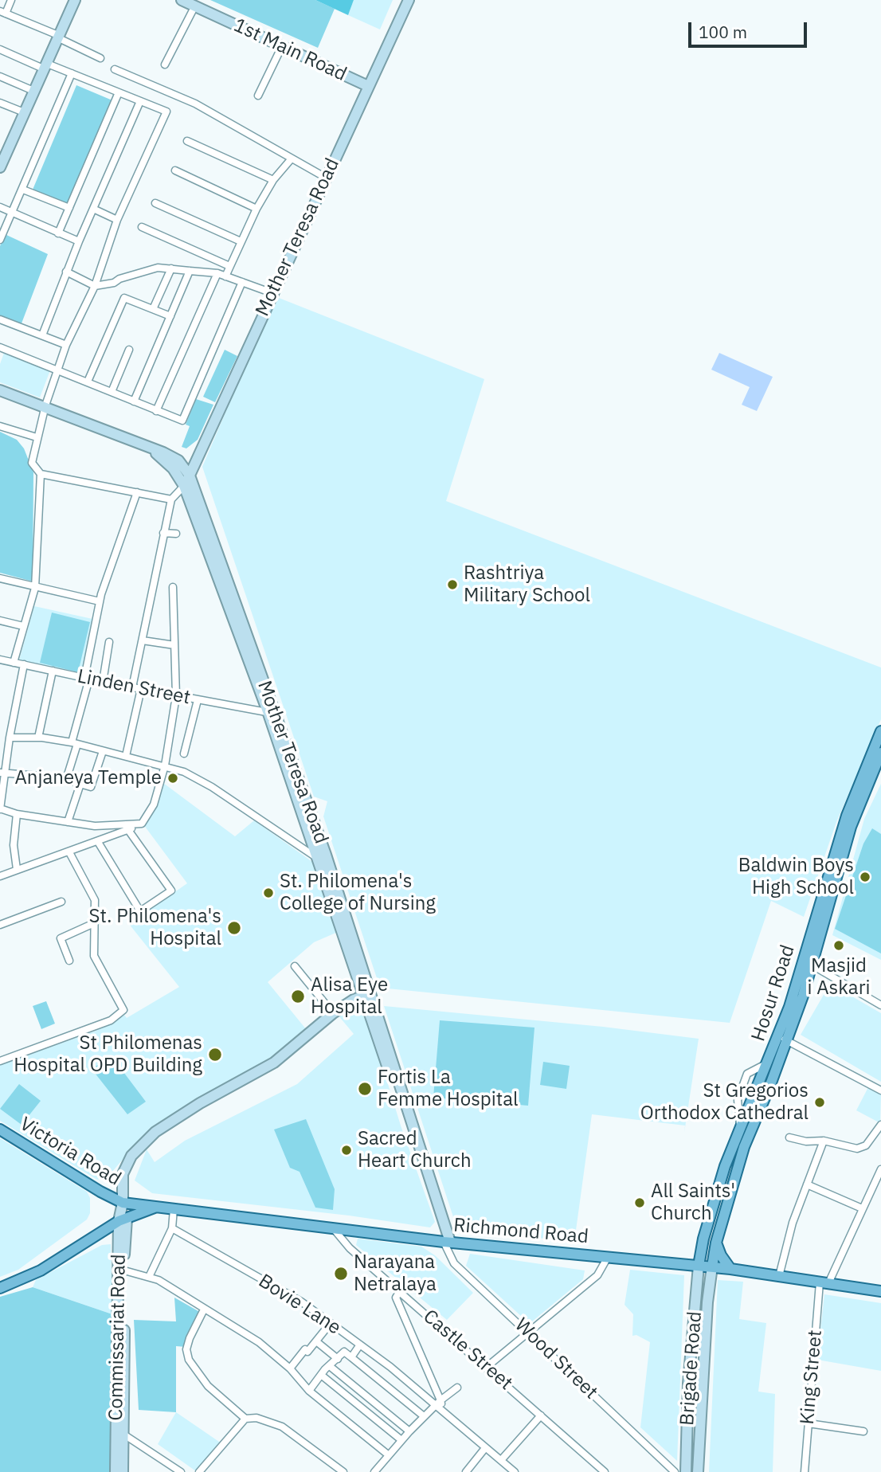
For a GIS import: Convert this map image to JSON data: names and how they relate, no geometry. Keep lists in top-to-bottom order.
{
  "streets": {
    "main road": ["Hosur Road", "Victoria Road", "Richmond Road"],
    "street": [
      "1st Main Road",
      "Mother Teresa Road",
      "Linden Street",
      "Bovie Lane",
      "Commissariat Road",
      "Castle Street",
      "Wood Street",
      "Brigade Road",
      "King Street"
    ]
  },
  "crossings": [
    ["1st Main Road", "Mother Teresa Road"],
    ["Mother Teresa Road", "Linden Street"],
    ["Mother Teresa Road", "Richmond Road"],
    ["Mother Teresa Road", "Commissariat Road"],
    ["Mother Teresa Road", "Wood Street"],
    ["Hosur Road", "Richmond Road"],
    ["Hosur Road", "Brigade Road"],
    ["Victoria Road", "Richmond Road"],
    ["Victoria Road", "Commissariat Road"],
    ["Richmond Road", "Commissariat Road"],
    ["Richmond Road", "Castle Street"],
    ["Richmond Road", "Wood Street"],
    ["Richmond Road", "Brigade Road"],
    ["Richmond Road", "King Street"]
  ],
  "places": [
    "Rashtriya Military School",
    "Anjaneya Temple",
    "Baldwin Boys High School",
    "St. Philomena's College of Nursing",
    "St. Philomena's Hospital",
    "Masjid i Askari",
    "Alisa Eye Hospital",
    "St Philomenas Hospital OPD Building",
    "Fortis La Femme Hospital",
    "St Gregorios Orthodox Cathedral",
    "Sacred Heart Church",
    "All Saints' Church",
    "Narayana Netralaya"
  ],
  "scale_bar": "100 m"
}
